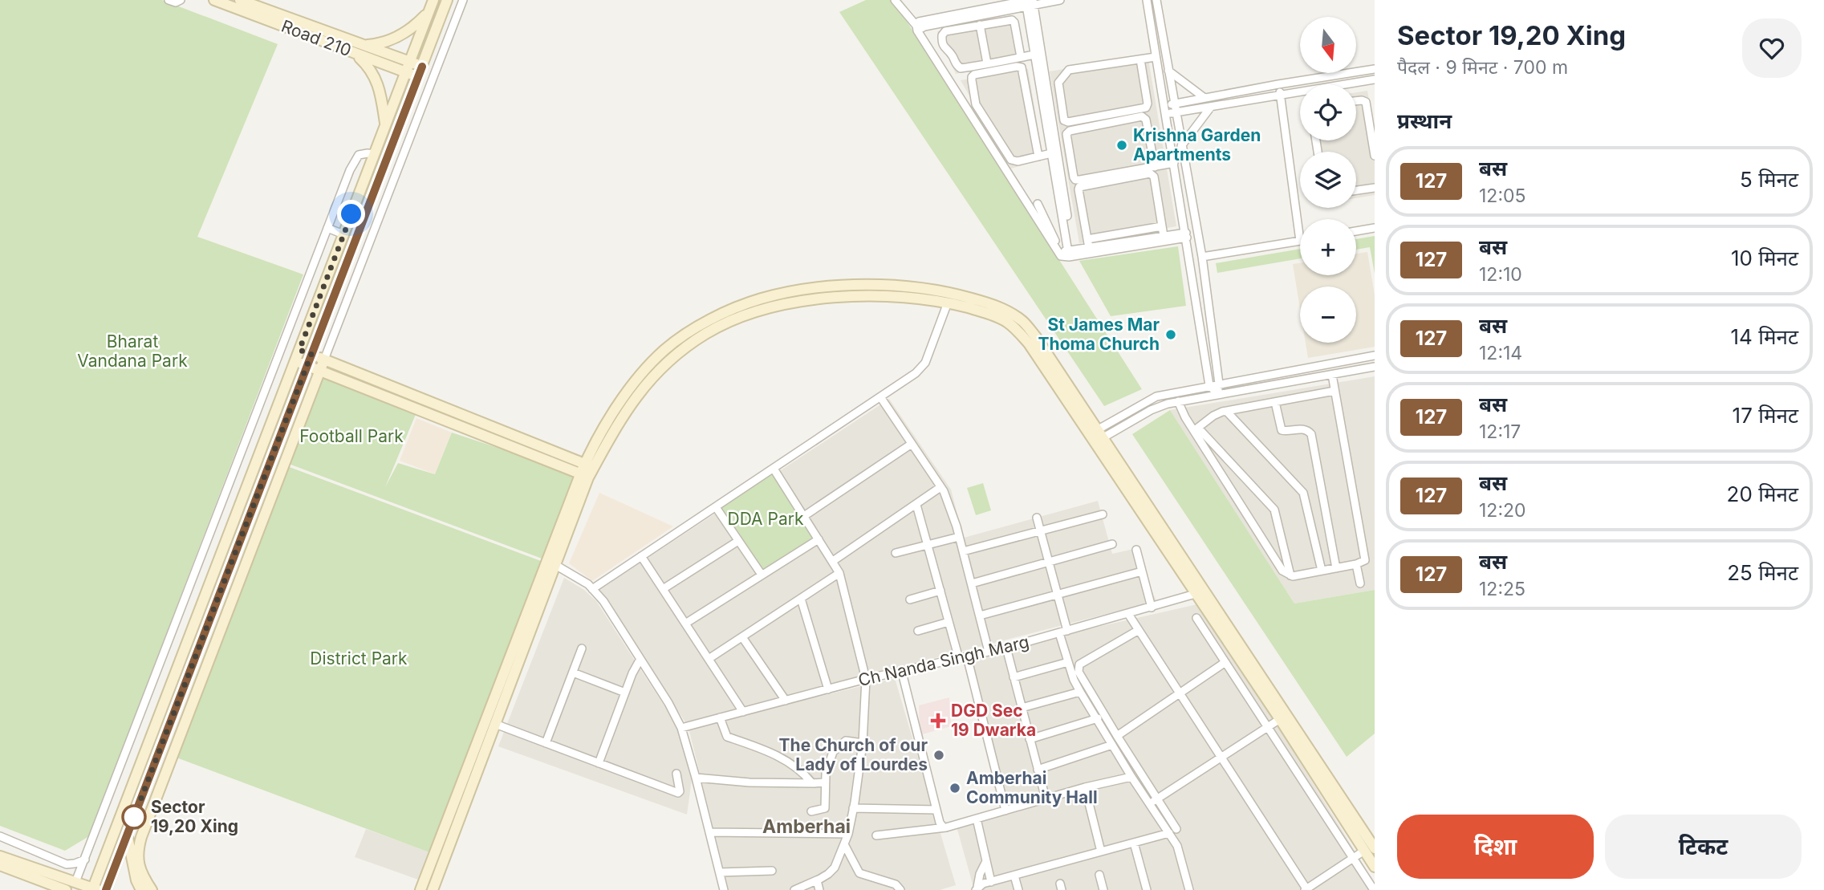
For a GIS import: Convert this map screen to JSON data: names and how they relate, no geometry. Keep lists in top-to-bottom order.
{
  "streets": {
    "street": ["Road 210", "Ch Nanda Singh Marg"]
  },
  "districts": ["Amberhai"],
  "parks": [
    "Bharat Vandana Park",
    "Football Park",
    "DDA Park",
    "District Park"
  ],
  "places": {
    "other": [
      "Krishna Garden Apartments",
      "St James Mar Thoma Church",
      "The Church of our Lady of Lourdes",
      "Amberhai Community Hall",
      "Sector 19,20 Xing"
    ],
    "health": ["DGD Sec 19 Dwarka"]
  },
  "lines": ["bus line 127"],
  "north": "bottom",
  "page": {
    "heading": [
      ["Sector 19,20 Xing", "पैदल · 9 मिनट · 700 m"],
      "प्रस्थान"
    ],
    "map_buttons": ["+", "−"],
    "list": [
      {
        "mark": "127",
        "name": "बस",
        "note": "12:05",
        "value": "5 मिनट"
      },
      {
        "mark": "127",
        "name": "बस",
        "note": "12:10",
        "value": "10 मिनट"
      },
      {
        "mark": "127",
        "name": "बस",
        "note": "12:14",
        "value": "14 मिनट"
      },
      {
        "mark": "127",
        "name": "बस",
        "note": "12:17",
        "value": "17 मिनट"
      },
      {
        "mark": "127",
        "name": "बस",
        "note": "12:20",
        "value": "20 मिनट"
      },
      {
        "mark": "127",
        "name": "बस",
        "note": "12:25",
        "value": "25 मिनट"
      }
    ],
    "buttons": ["दिशा", "टिकट"]
  }
}
